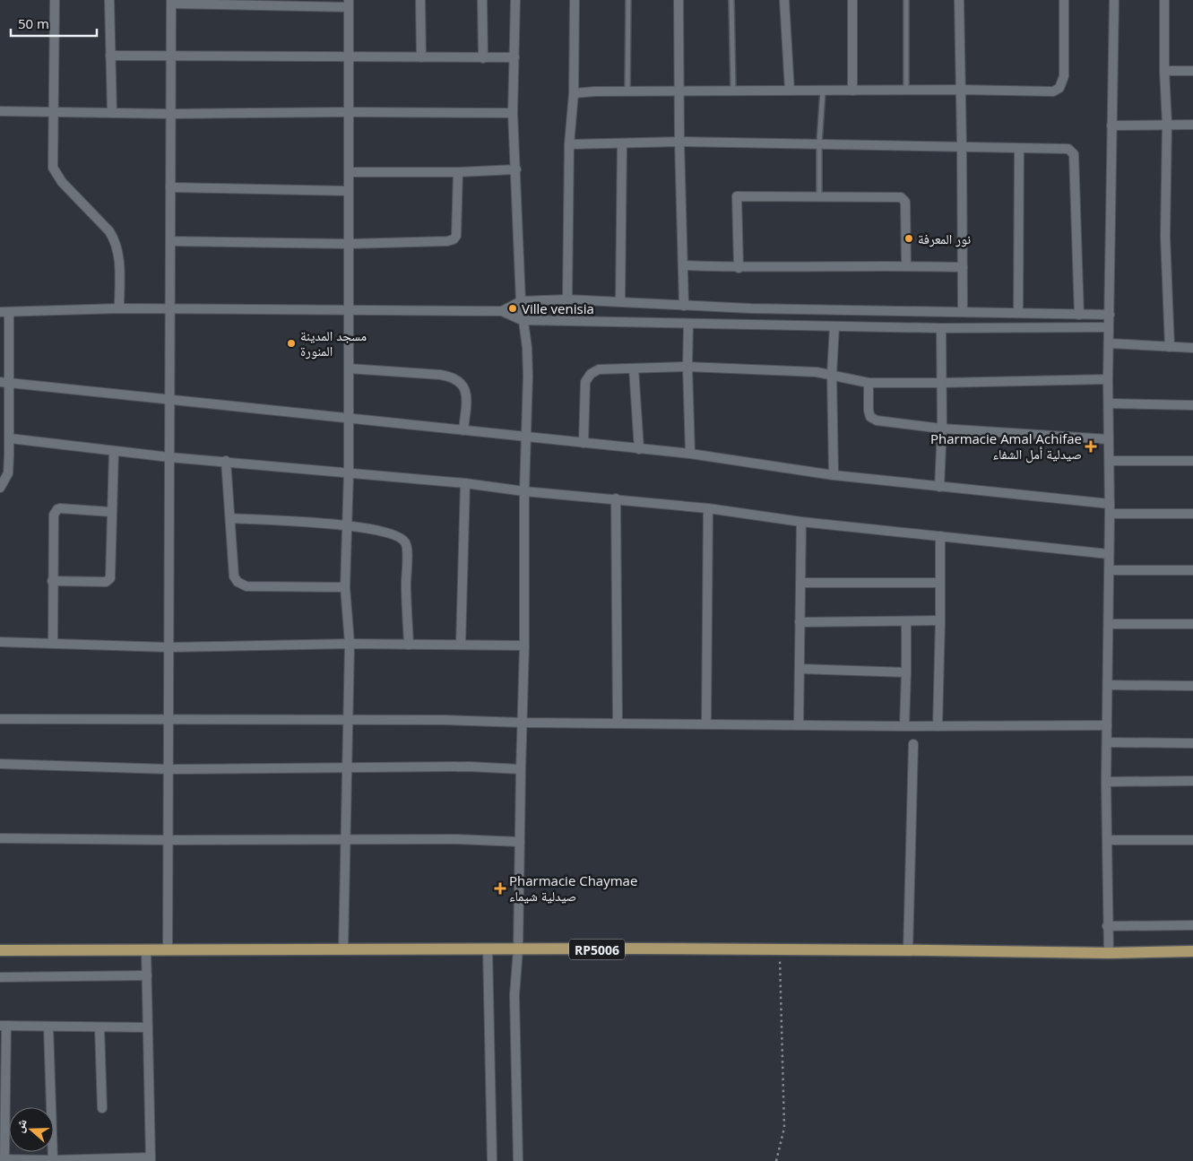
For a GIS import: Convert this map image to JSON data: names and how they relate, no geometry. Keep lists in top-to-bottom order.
{
  "streets": {
    "main road": ["RP5006"]
  },
  "places": {
    "other": ["نور المعرفة", "Ville venisia", "مسجد المدينة المنورة"],
    "health": ["Pharmacie Amal Achifae صيدلية أمل الشفاء", "Pharmacie Chaymae صيدلية شيماء"]
  },
  "scale_bar": "50 m",
  "north": "left"
}
